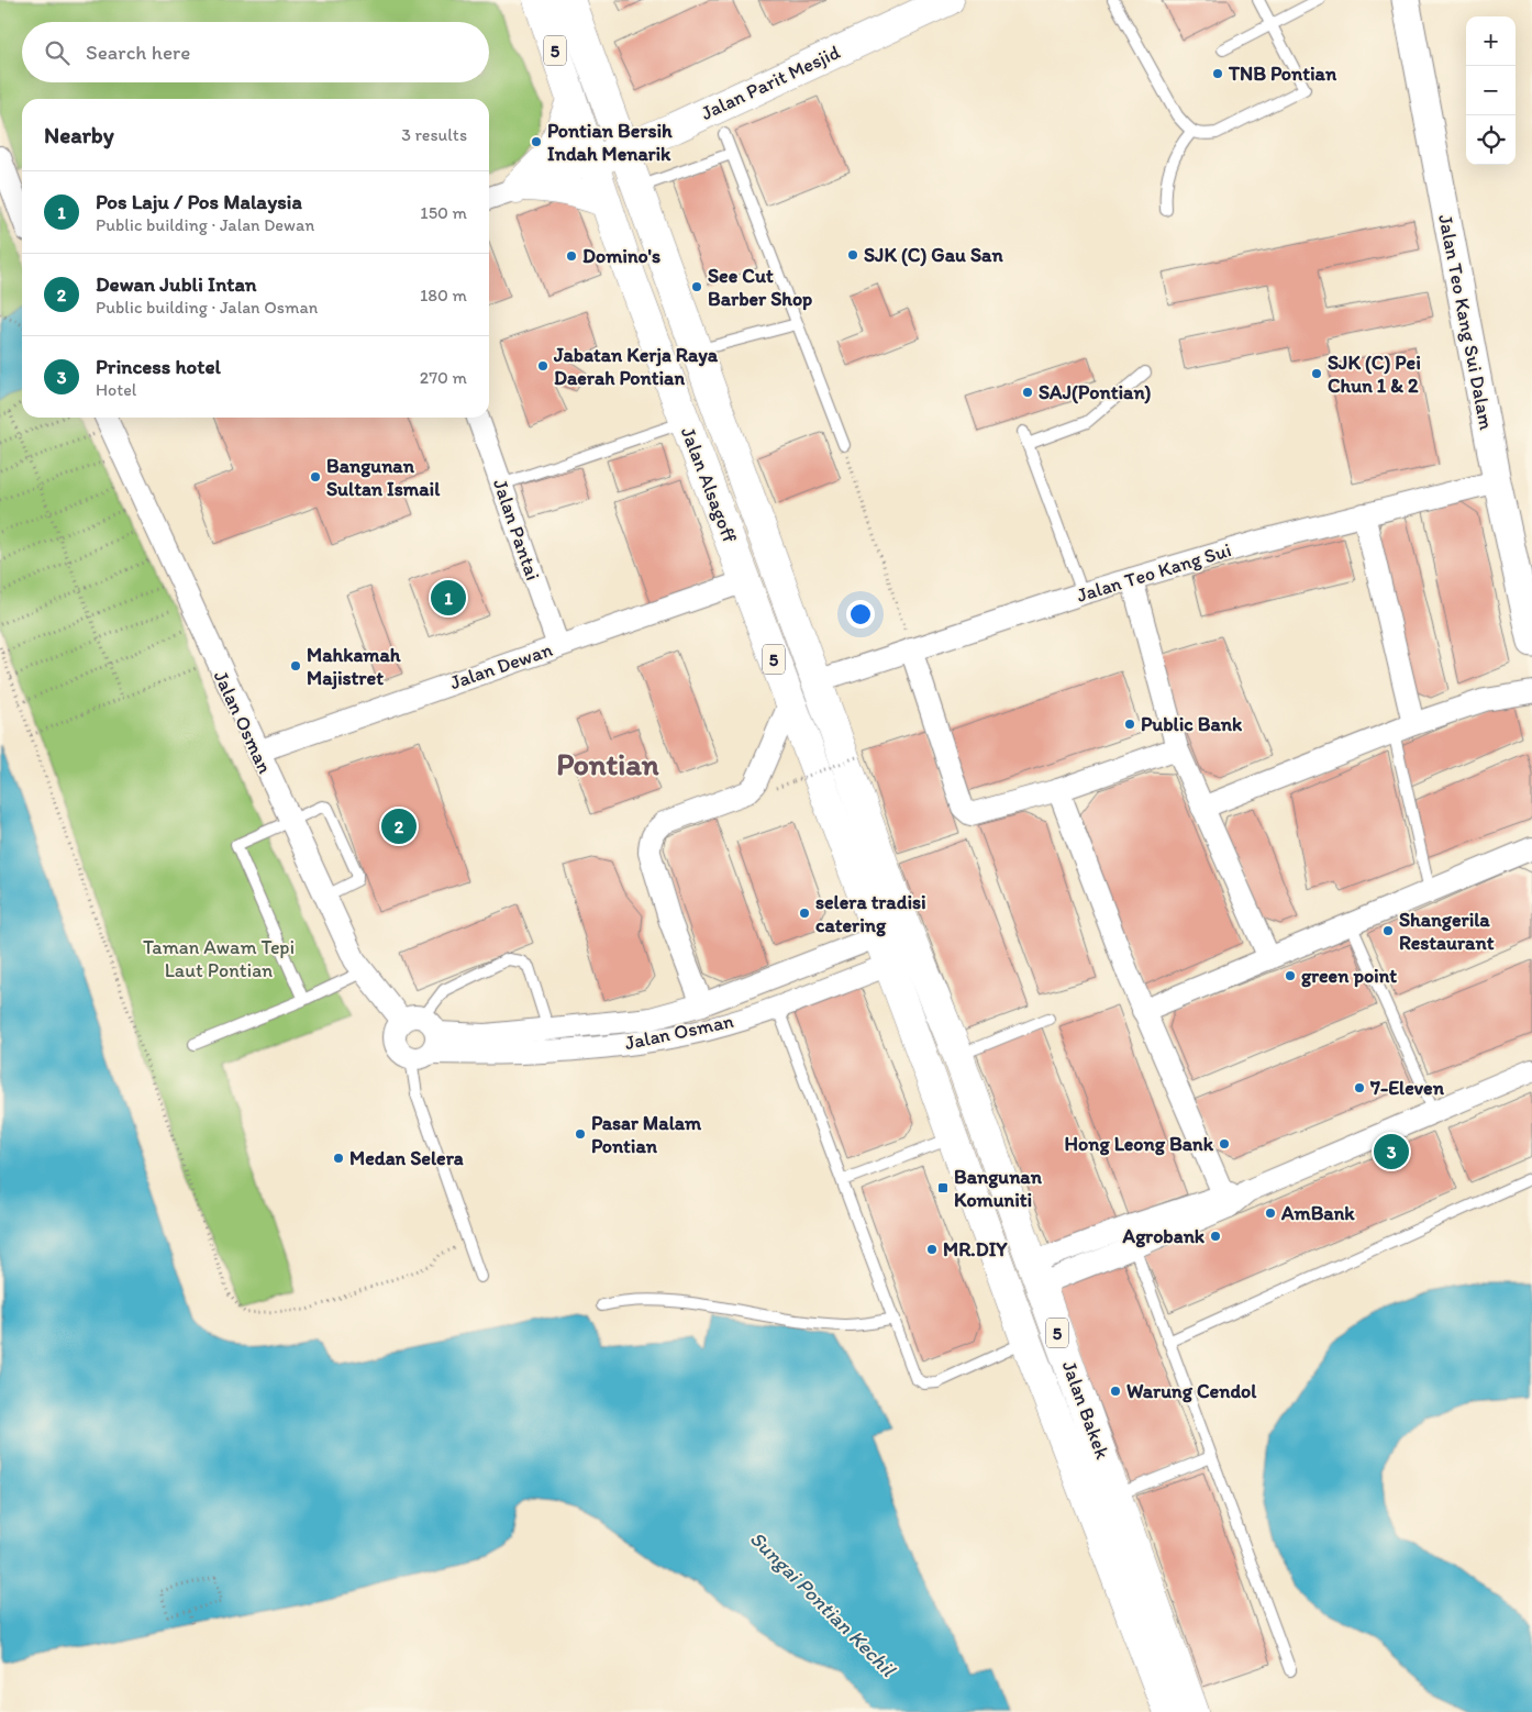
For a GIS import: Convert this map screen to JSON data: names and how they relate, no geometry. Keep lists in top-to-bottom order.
{
  "streets": {
    "main road": [
      "5",
      "Jalan Parit Mesjid",
      "Jalan Alsagoff",
      "Jalan Bakek"
    ],
    "street": [
      "Jalan Teo Kang Sui Dalam",
      "Jalan Pantai",
      "Jalan Teo Kang Sui",
      "Jalan Dewan",
      "Jalan Osman"
    ]
  },
  "crossings": [
    ["Jalan Parit Mesjid", "Jalan Alsagoff"],
    ["Jalan Teo Kang Sui Dalam", "Jalan Teo Kang Sui"],
    ["Jalan Alsagoff", "Jalan Teo Kang Sui"],
    ["Jalan Alsagoff", "Jalan Dewan"],
    ["Jalan Alsagoff", "Jalan Osman"],
    ["Jalan Alsagoff", "Jalan Bakek"],
    ["Jalan Pantai", "Jalan Dewan"],
    ["Jalan Dewan", "Jalan Osman"],
    ["Jalan Osman", "Jalan Bakek"]
  ],
  "districts": ["Pontian"],
  "water": ["Sungai Pontian Kechil"],
  "parks": ["Taman Awam Tepi Laut Pontian"],
  "places": {
    "other": [
      "TNB Pontian",
      "Pontian Bersih Indah Menarik",
      "SJK (C) Gau San",
      "Domino's",
      "See Cut Barber Shop",
      "Jabatan Kerja Raya Daerah Pontian",
      "SJK (C) Pei Chun 1 & 2",
      "SAJ(Pontian)",
      "Bangunan Sultan Ismail",
      "Mahkamah Majistret",
      "Public Bank",
      "selera tradisi catering",
      "Shangerila Restaurant",
      "green point",
      "7-Eleven",
      "Pasar Malam Pontian",
      "Hong Leong Bank",
      "Medan Selera",
      "AmBank",
      "Agrobank",
      "MR.DIY",
      "Warung Cendol"
    ],
    "transit": ["Bangunan Komuniti"]
  },
  "page": {
    "map_buttons": ["+", "−"],
    "search": "Search here",
    "heading": ["Nearby", "3 results"],
    "list": [
      {
        "mark": "1",
        "name": "Pos Laju / Pos Malaysia",
        "note": "Public building · Jalan Dewan",
        "value": "150 m"
      },
      {
        "mark": "2",
        "name": "Dewan Jubli Intan",
        "note": "Public building · Jalan Osman",
        "value": "180 m"
      },
      {
        "mark": "3",
        "name": "Princess hotel",
        "note": "Hotel",
        "value": "270 m"
      }
    ],
    "pins": ["1", "2", "3"]
  }
}
